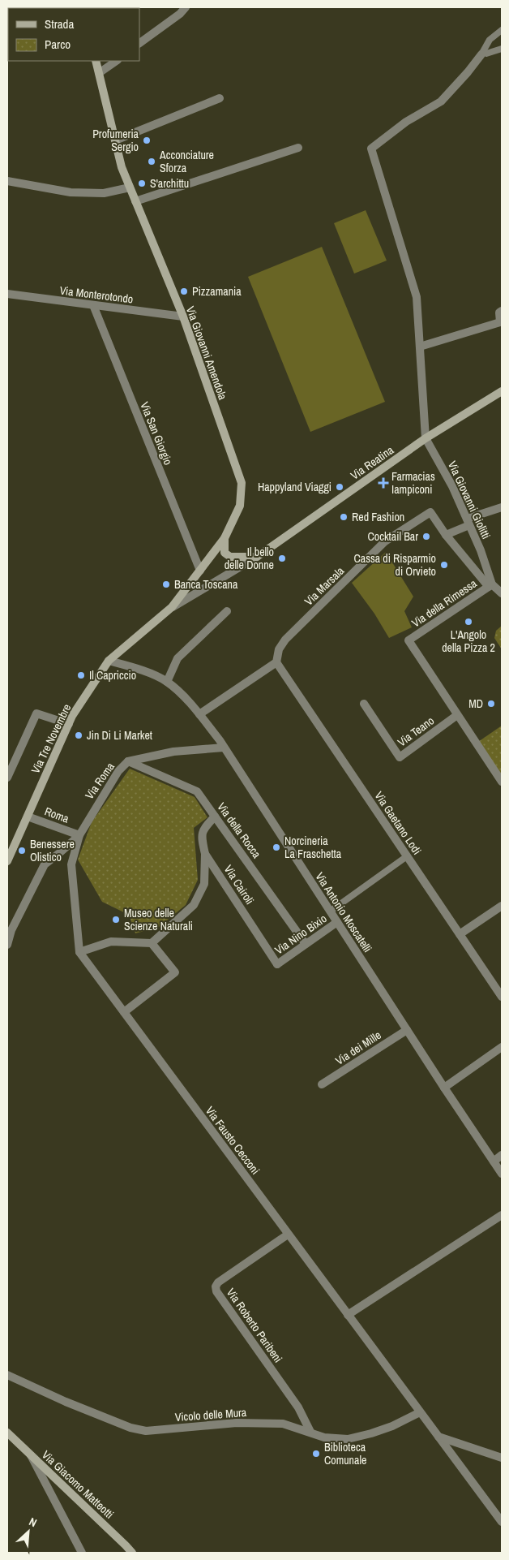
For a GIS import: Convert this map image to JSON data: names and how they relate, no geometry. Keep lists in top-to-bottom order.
{
  "streets": {
    "main road": [
      "Via Giovanni Amendola",
      "Via Reatina",
      "Via Tre Novembre",
      "Via Giacomo Matteotti"
    ],
    "street": [
      "Via Monterotondo",
      "Via San Giorgio",
      "Via Giovanni Giolitti",
      "Via Marsala",
      "Via della Rimessa",
      "Via Teano",
      "Via Roma",
      "Roma",
      "Via Gaetano Lodi",
      "Via della Rocca",
      "Via Cairoli",
      "Via Antonio Moscatelli",
      "Via Nino Bixio",
      "Via dei Mille",
      "Via Fausto Cecconi",
      "Via Roberto Paribeni",
      "Vicolo delle Mura"
    ]
  },
  "crossings": [
    ["Via Monterotondo", "Via Giovanni Amendola"],
    ["Via Monterotondo", "Via San Giorgio"],
    ["Via Giovanni Amendola", "Via San Giorgio"],
    ["Via Giovanni Amendola", "Via Tre Novembre"],
    ["Via San Giorgio", "Via Tre Novembre"],
    ["Via Reatina", "Via Giovanni Giolitti"],
    ["Via Giovanni Giolitti", "Via della Rimessa"],
    ["Via Marsala", "Via Gaetano Lodi"],
    ["Via della Rimessa", "Via Teano"],
    ["Via Tre Novembre", "Roma"],
    ["Via Tre Novembre", "Via Antonio Moscatelli"],
    ["Via Roma", "Roma"],
    ["Via Roma", "Via della Rocca"],
    ["Via Roma", "Via Antonio Moscatelli"],
    ["Via della Rocca", "Via Cairoli"],
    ["Via della Rocca", "Via Nino Bixio"],
    ["Via Cairoli", "Via Nino Bixio"],
    ["Via Antonio Moscatelli", "Via Nino Bixio"],
    ["Via Antonio Moscatelli", "Via dei Mille"],
    ["Via Fausto Cecconi", "Via Roberto Paribeni"],
    ["Via Fausto Cecconi", "Vicolo delle Mura"],
    ["Via Roberto Paribeni", "Vicolo delle Mura"]
  ],
  "places": {
    "other": [
      "Profumeria Sergio",
      "Acconciature Sforza",
      "S'archittu",
      "Pizzamania",
      "Happyland Viaggi",
      "Red Fashion",
      "Cocktail Bar",
      "Il bello delle Donne",
      "Cassa di Risparmio di Orvieto",
      "Banca Toscana",
      "L'Angolo della Pizza 2",
      "Il Capriccio",
      "MD",
      "Jin Di Li Market",
      "Norcineria La Fraschetta",
      "Benessere Olistico",
      "Museo delle Scienze Naturali",
      "Biblioteca Comunale"
    ],
    "health": ["Farmacias Iampiconi"]
  },
  "legend": ["Strada", "Parco"],
  "north": "top right"
}
